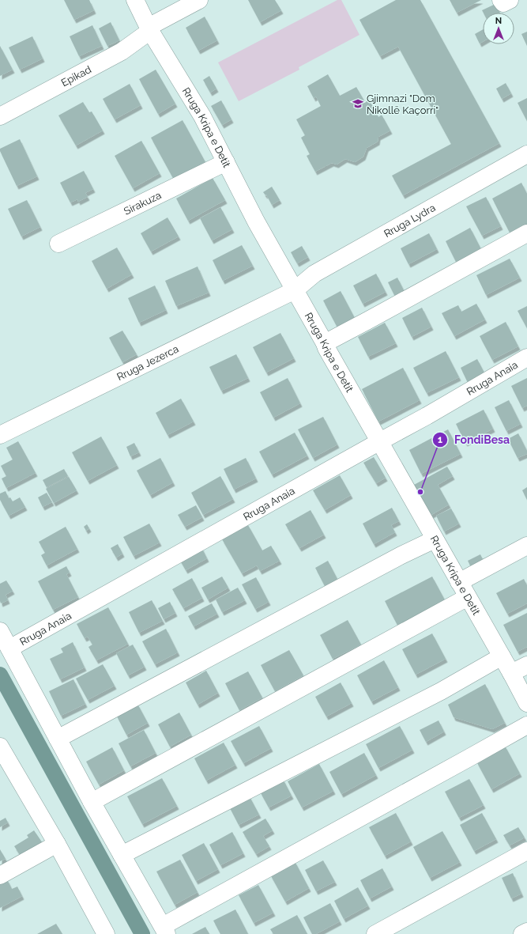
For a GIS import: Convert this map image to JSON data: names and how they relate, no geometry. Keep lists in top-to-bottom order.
{
  "streets": {
    "street": [
      "Epikad",
      "Rruga Kripa e Detit",
      "Sirakuza",
      "Rruga Lydra",
      "Rruga Jezerca",
      "Rruga Anaia"
    ]
  },
  "crossings": [
    ["Epikad", "Rruga Kripa e Detit"],
    ["Rruga Kripa e Detit", "Sirakuza"],
    ["Rruga Kripa e Detit", "Rruga Lydra"],
    ["Rruga Kripa e Detit", "Rruga Jezerca"],
    ["Rruga Kripa e Detit", "Rruga Anaia"],
    ["Rruga Lydra", "Rruga Jezerca"]
  ],
  "places": {
    "school or university": ["Gjimnazi \"Dom Nikollë Kaçorri\""],
    "other": ["FondiBesa"]
  },
  "north": "top"
}
